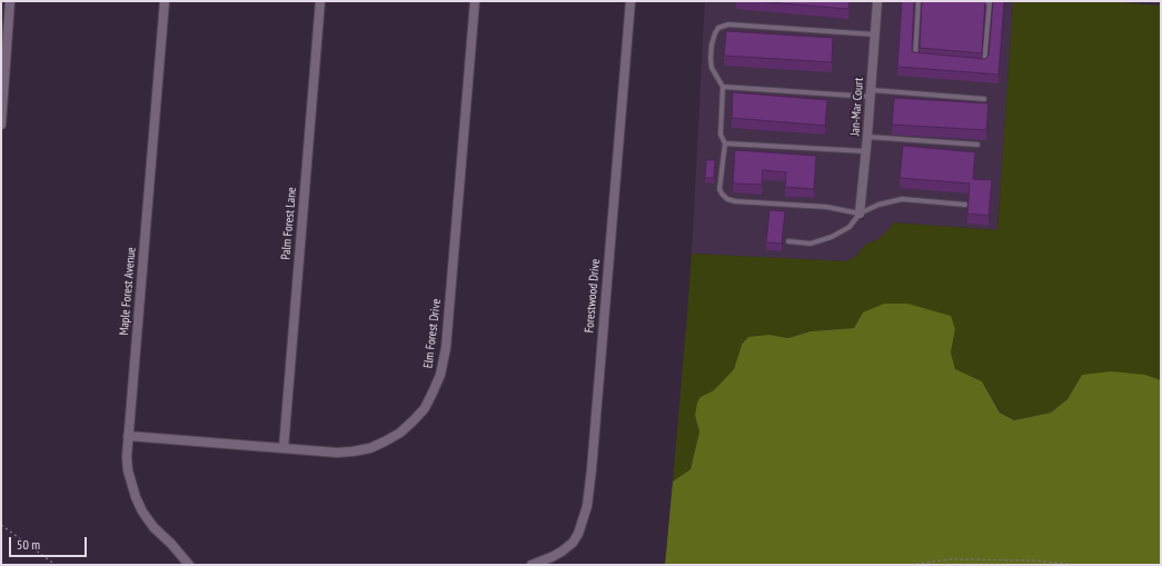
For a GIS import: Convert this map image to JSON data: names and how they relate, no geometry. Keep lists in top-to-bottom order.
{
  "streets": {
    "street": [
      "Jan-Mar Court",
      "Palm Forest Lane",
      "Maple Forest Avenue",
      "Forestwood Drive",
      "Elm Forest Drive"
    ]
  },
  "crossings": [
    ["Palm Forest Lane", "Elm Forest Drive"],
    ["Maple Forest Avenue", "Elm Forest Drive"]
  ],
  "scale_bar": "50 m"
}
